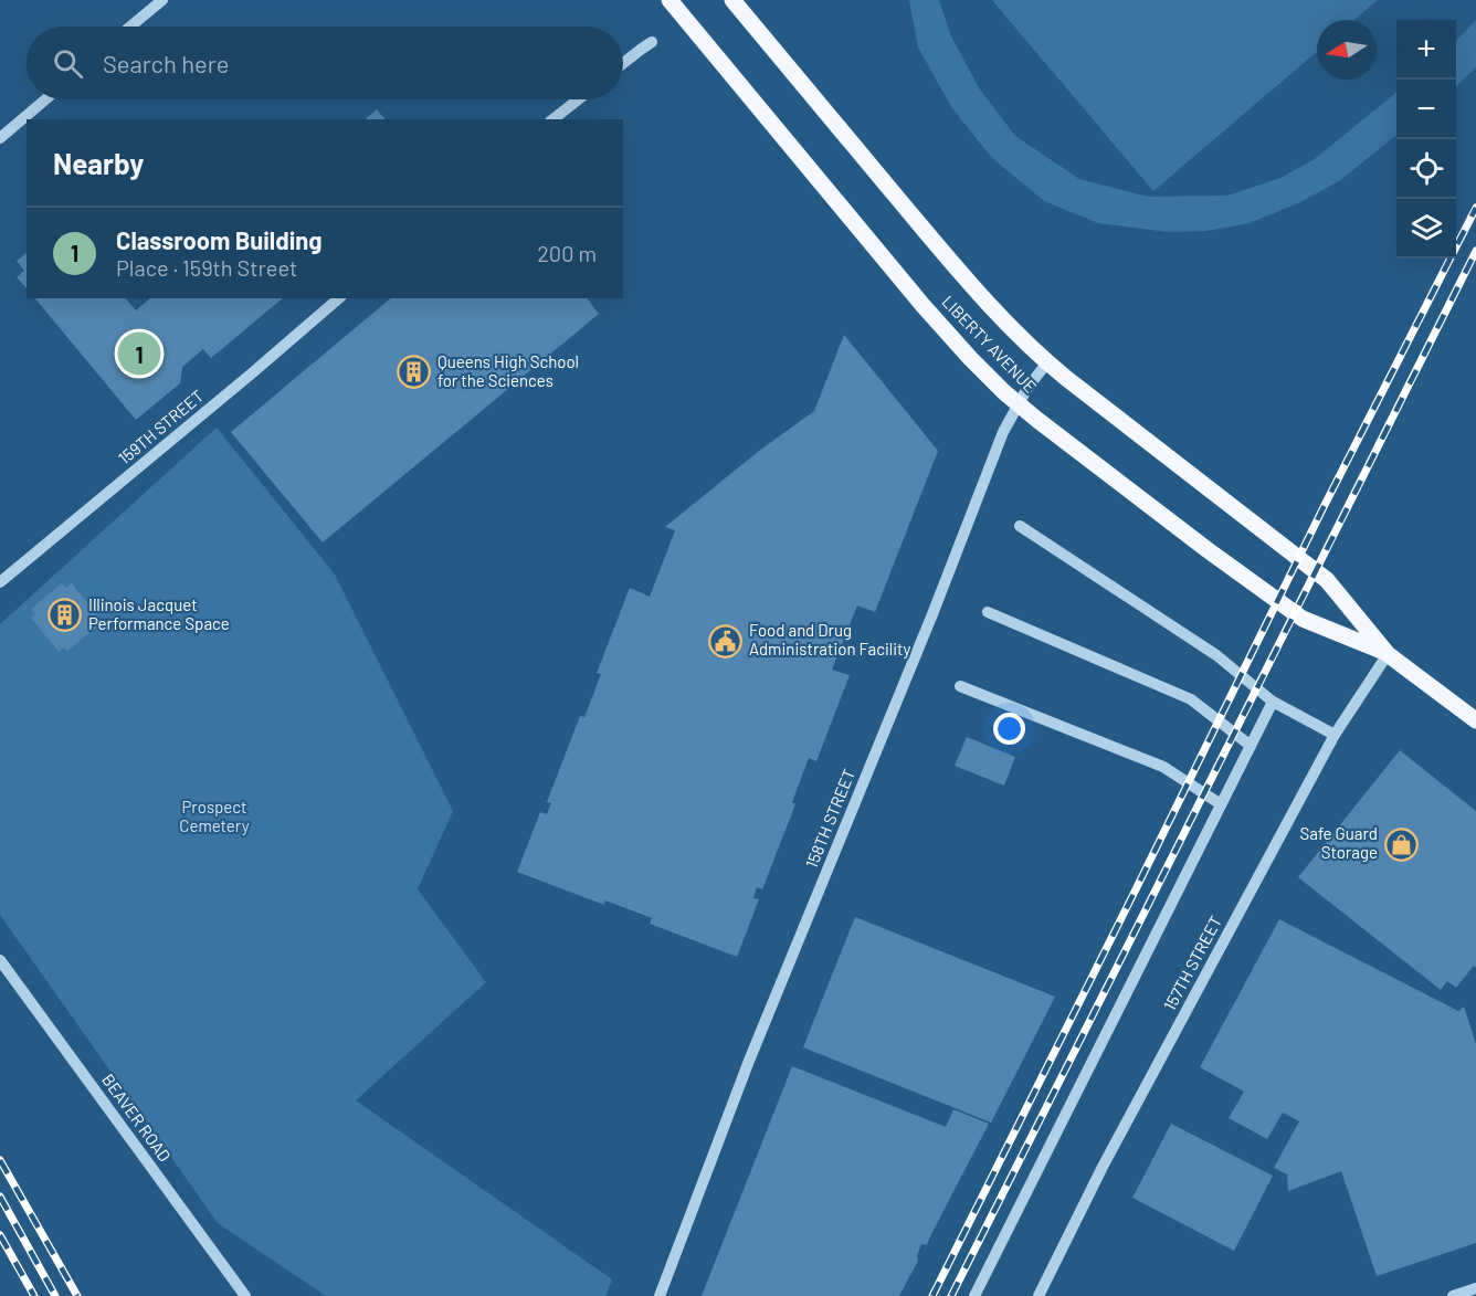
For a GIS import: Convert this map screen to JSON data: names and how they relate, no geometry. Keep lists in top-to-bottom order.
{
  "streets": {
    "main road": ["LIBERTY AVENUE"],
    "street": [
      "159TH STREET",
      "158TH STREET",
      "157TH STREET",
      "BEAVER ROAD"
    ]
  },
  "crossings": [
    ["LIBERTY AVENUE", "158TH STREET"],
    ["LIBERTY AVENUE", "157TH STREET"]
  ],
  "parks": ["Prospect Cemetery"],
  "places": {
    "building": ["Queens High School for the Sciences", "Illinois Jacquet Performance Space"],
    "public building": ["Food and Drug Administration Facility"],
    "shop": ["Safe Guard Storage"]
  },
  "north": "left",
  "page": {
    "map_buttons": ["+", "−"],
    "search": "Search here",
    "heading": "Nearby",
    "list": [
      {
        "mark": "1",
        "name": "Classroom Building",
        "note": "Place · 159th Street",
        "value": "200 m"
      }
    ],
    "pins": "1"
  }
}
